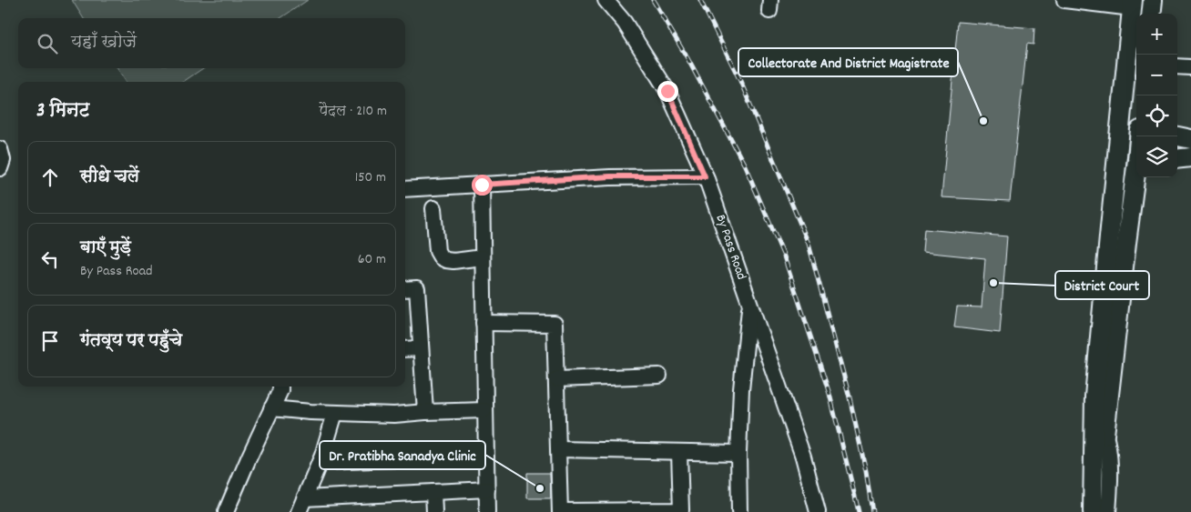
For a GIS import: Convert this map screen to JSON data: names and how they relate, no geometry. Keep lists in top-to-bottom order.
{
  "streets": {
    "street": ["By Pass Road"]
  },
  "places": ["Collectorate And District Magistrate", "District Court", "Dr. Pratibha Sanadya Clinic"],
  "page": {
    "map_buttons": ["+", "−"],
    "search": "यहाँ खोजें",
    "heading": ["3 मिनट", "पैदल · 210 m"],
    "list": [
      ["सीधे चलें", "150 m"],
      ["बाएँ मुड़ें", "By Pass Road", "60 m"],
      "गंतव्य पर पहुँचे"
    ]
  }
}
